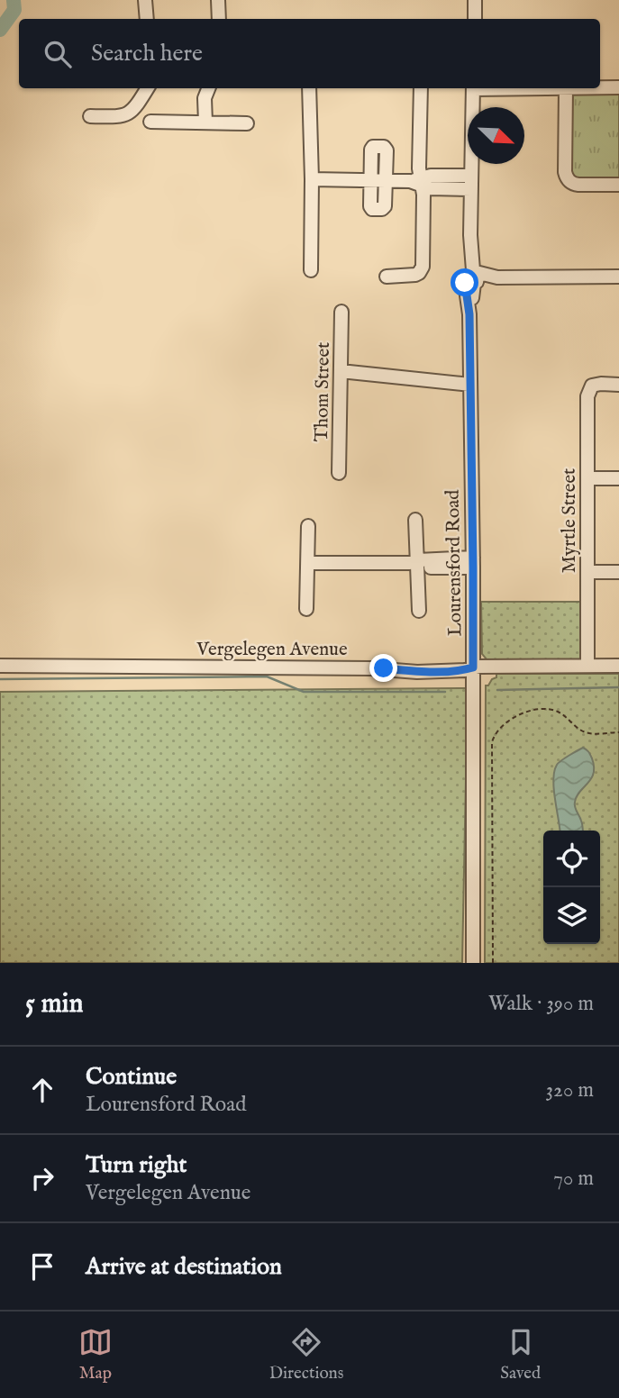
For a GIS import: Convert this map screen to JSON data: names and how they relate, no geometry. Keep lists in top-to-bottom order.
{
  "streets": {
    "street": [
      "Thom Street",
      "Myrtle Street",
      "Lourensford Road",
      "Vergelegen Avenue"
    ]
  },
  "crossings": [
    ["Myrtle Street", "Vergelegen Avenue"],
    ["Lourensford Road", "Vergelegen Avenue"]
  ],
  "north": "bottom right",
  "page": {
    "search": "Search here",
    "heading": ["5 min", "Walk · 390 m"],
    "list": [
      ["Continue", "Lourensford Road", "320 m"],
      ["Turn right", "Vergelegen Avenue", "70 m"],
      "Arrive at destination"
    ],
    "nav": ["Map", "Directions", "Saved"]
  }
}
